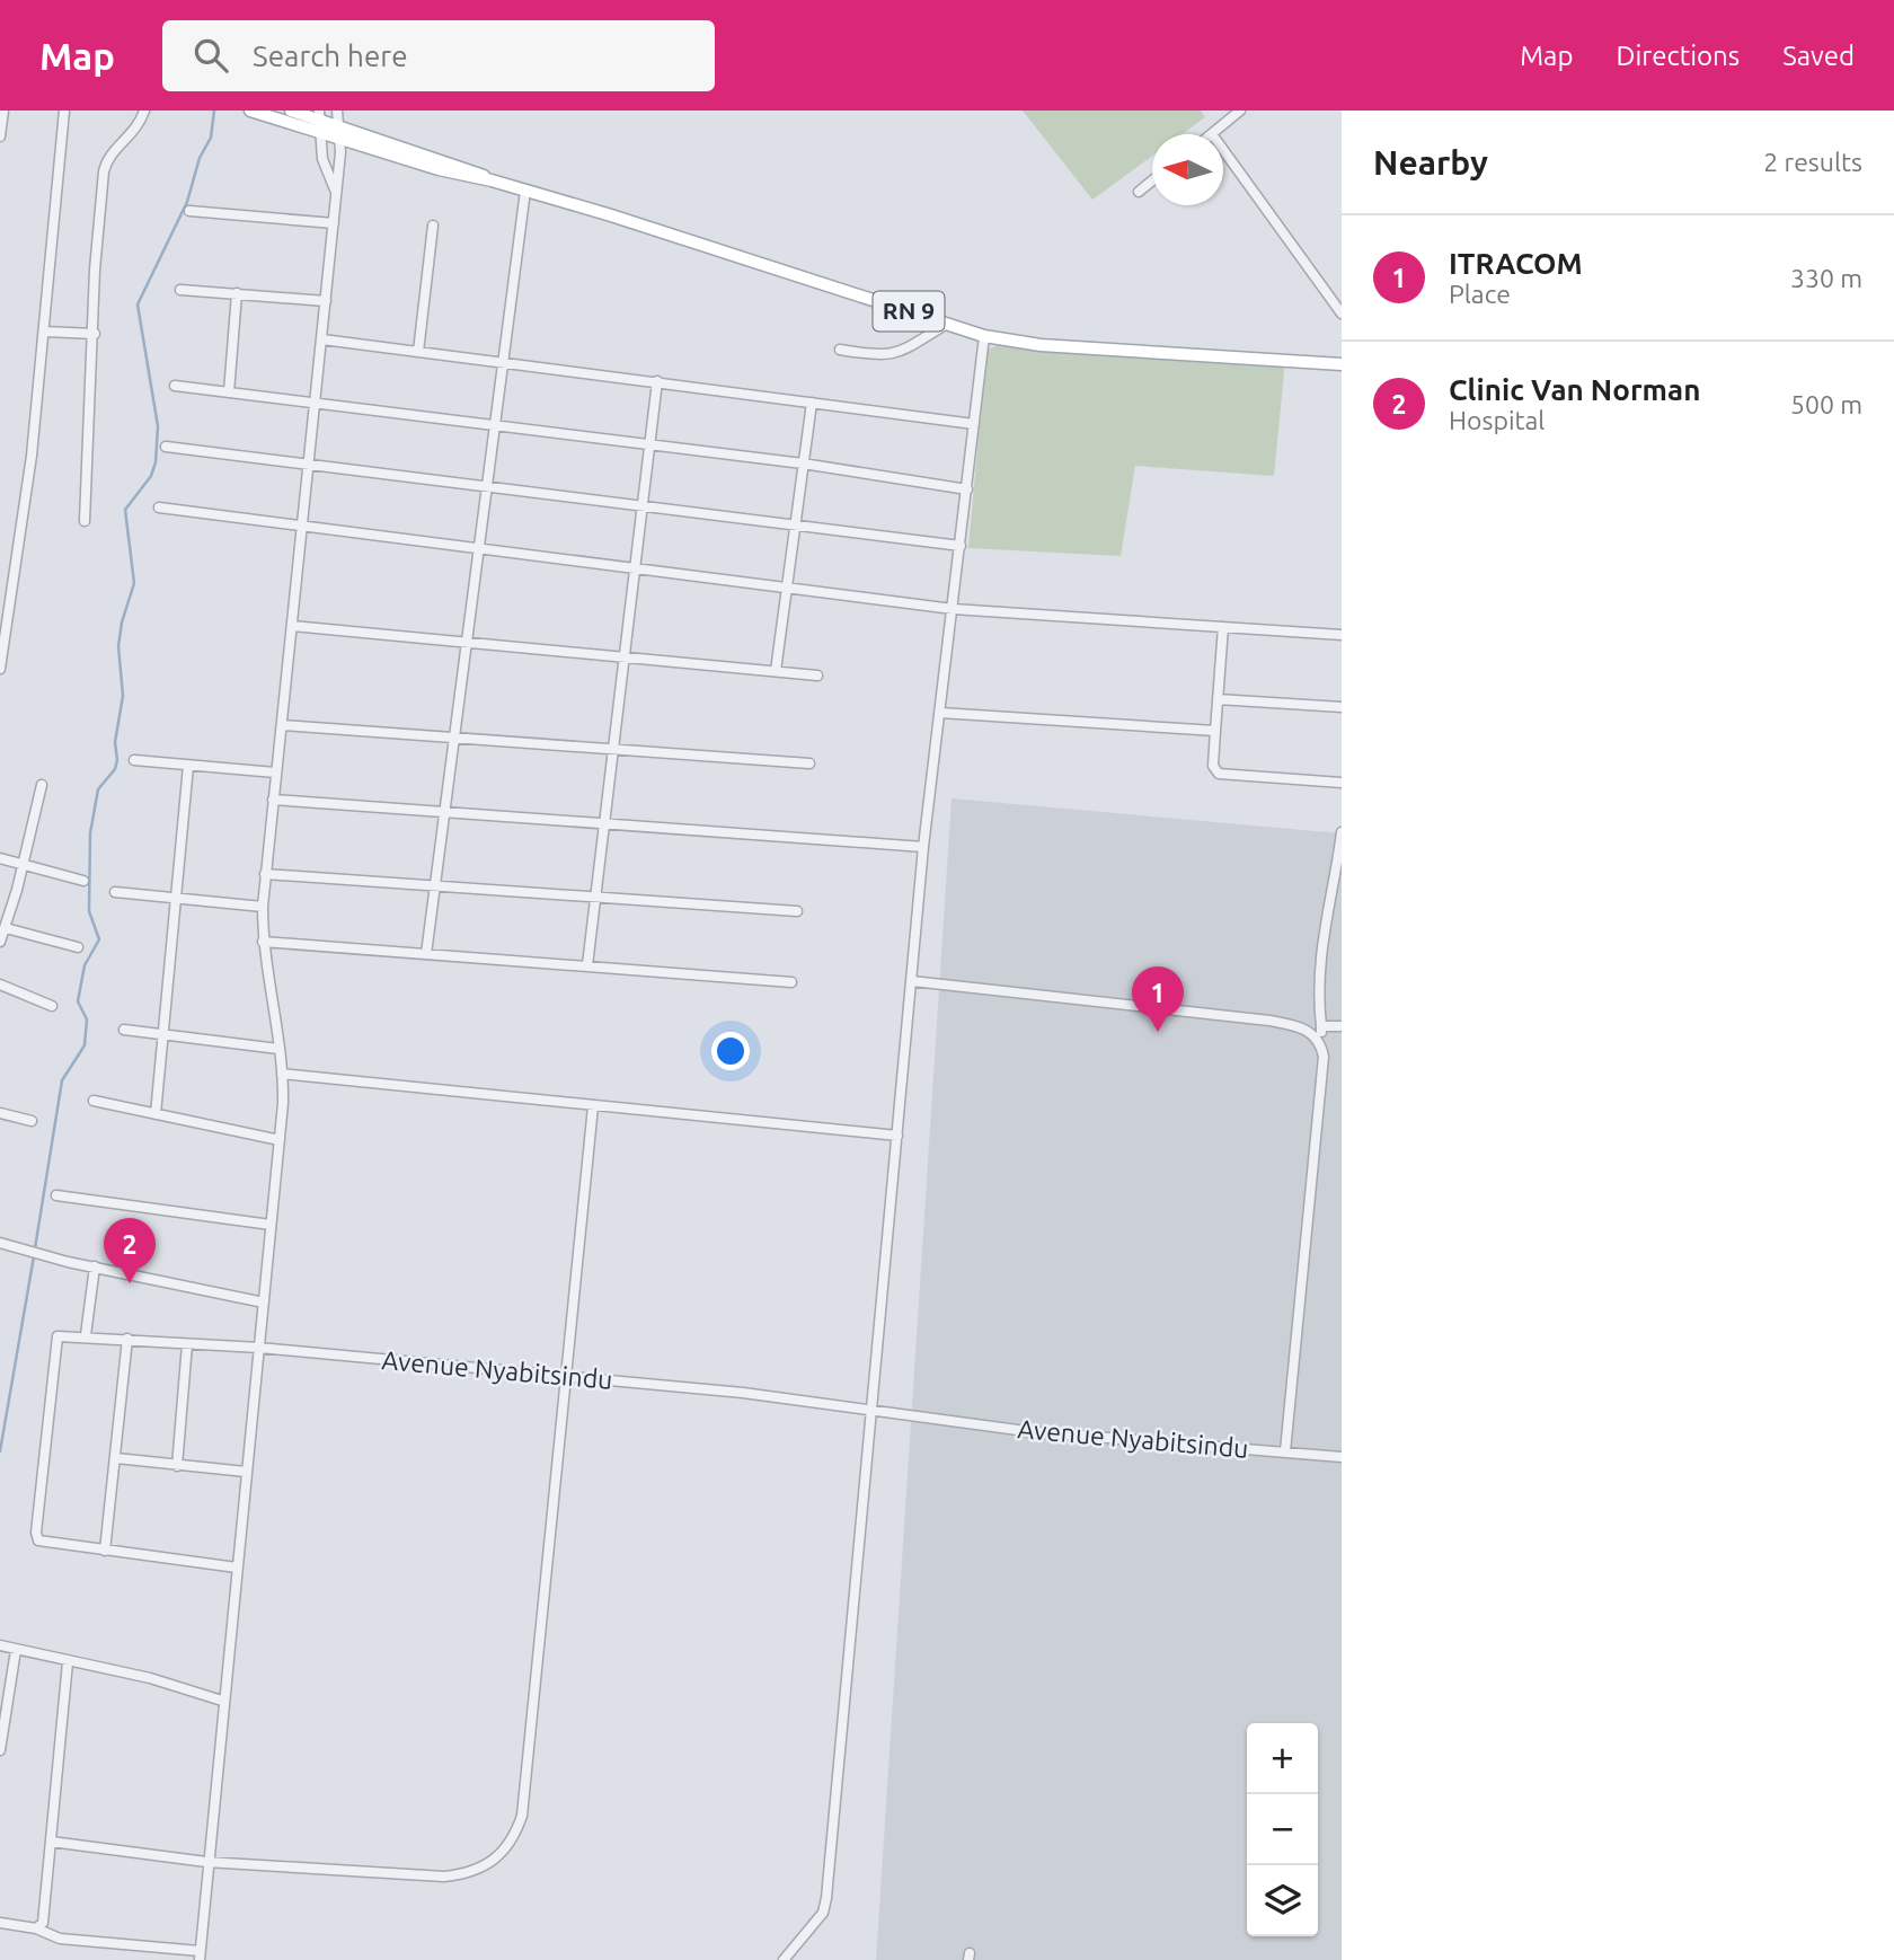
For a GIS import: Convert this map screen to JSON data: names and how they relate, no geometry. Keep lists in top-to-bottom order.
{
  "streets": {
    "main road": ["RN 9"],
    "street": ["Avenue Nyabitsindu"]
  },
  "north": "left",
  "page": {
    "header": "Map",
    "search": "Search here",
    "nav": ["Map", "Directions", "Saved"],
    "heading": ["Nearby", "2 results"],
    "list": [
      {
        "mark": "1",
        "name": "ITRACOM",
        "note": "Place",
        "value": "330 m"
      },
      {
        "mark": "2",
        "name": "Clinic Van Norman",
        "note": "Hospital",
        "value": "500 m"
      }
    ],
    "pins": ["1", "2"],
    "map_buttons": ["+", "−"]
  }
}
